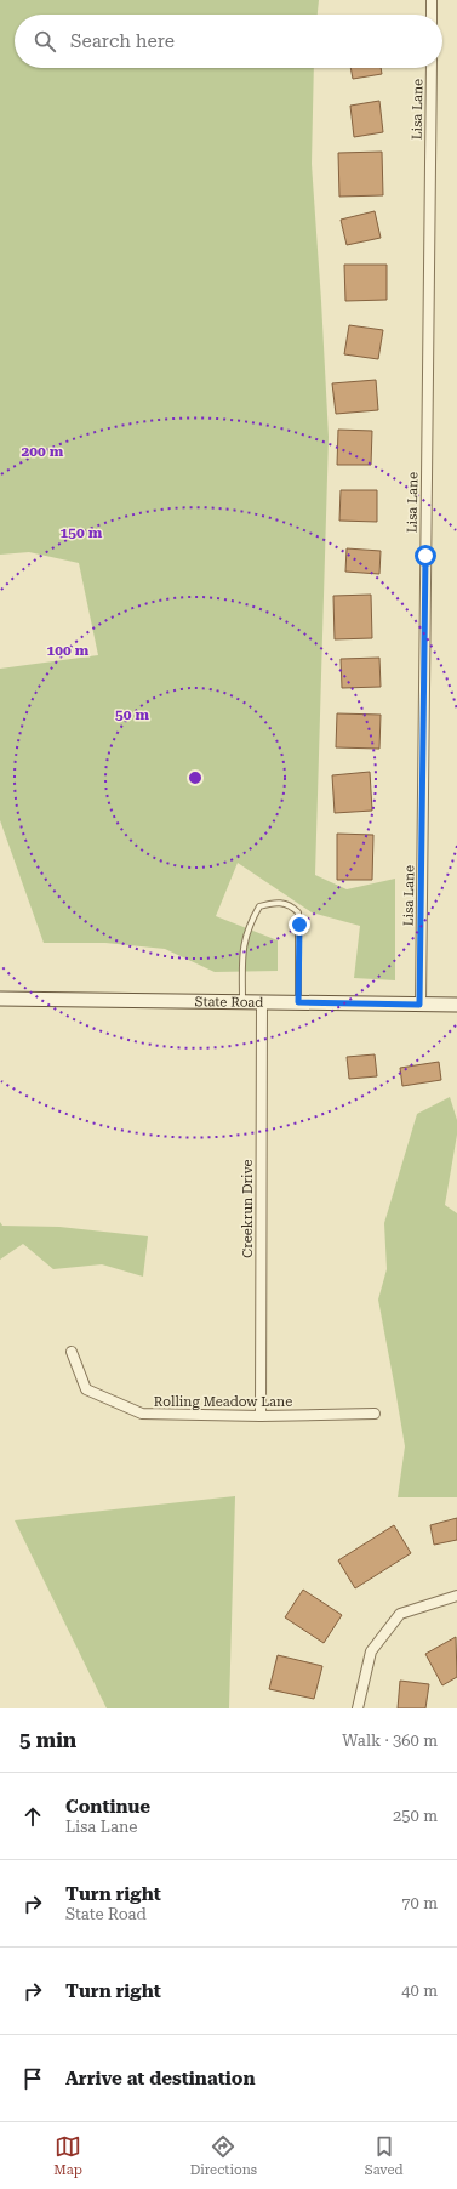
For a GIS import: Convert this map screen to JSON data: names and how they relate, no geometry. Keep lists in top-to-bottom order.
{
  "streets": {
    "main road": ["State Road"],
    "street": ["Lisa Lane", "Creekrun Drive", "Rolling Meadow Lane"]
  },
  "crossings": [
    ["Lisa Lane", "State Road"],
    ["State Road", "Creekrun Drive"],
    ["Creekrun Drive", "Rolling Meadow Lane"]
  ],
  "page": {
    "search": "Search here",
    "heading": ["5 min", "Walk · 360 m"],
    "list": [
      ["Continue", "Lisa Lane", "250 m"],
      ["Turn right", "State Road", "70 m"],
      ["Turn right", "40 m"],
      "Arrive at destination"
    ],
    "nav": ["Map", "Directions", "Saved"]
  },
  "rings": [
    "200 m",
    "150 m",
    "100 m",
    "50 m"
  ]
}
